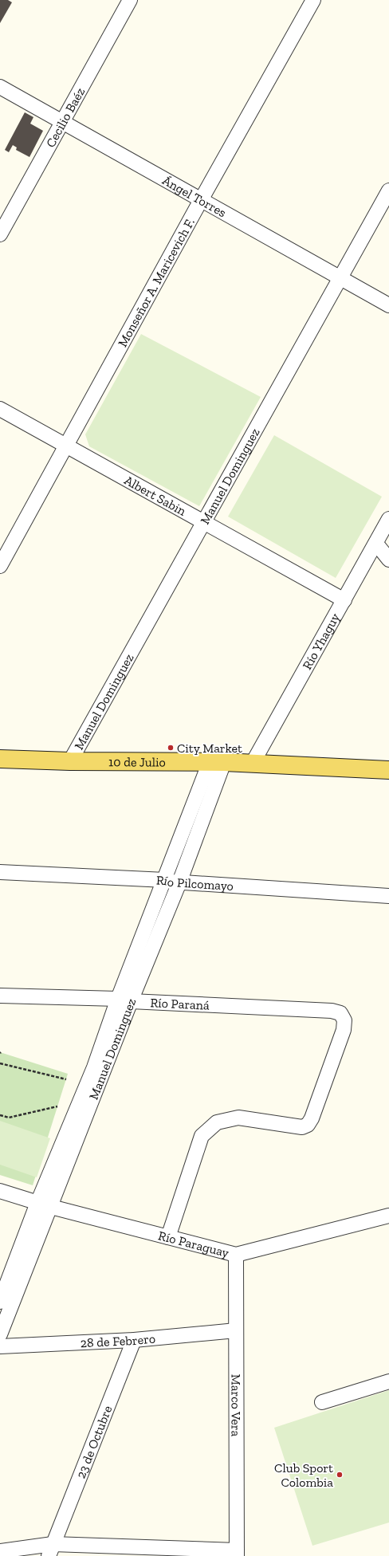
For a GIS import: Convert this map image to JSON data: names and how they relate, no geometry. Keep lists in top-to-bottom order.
{
  "streets": {
    "main road": ["10 de Julio"],
    "street": [
      "Cecilio Baéz",
      "Ángel Torres",
      "Monseñor A. Maricevich F.",
      "Manuel Dominguez",
      "Albert Sabin",
      "Río Yhaguy",
      "Río Pilcomayo",
      "Río Paraná",
      "Río Paraguay",
      "28 de Febrero",
      "Marco Vera",
      "23 de Octubre"
    ]
  },
  "crossings": [
    ["Cecilio Baéz", "Ángel Torres"],
    ["Ángel Torres", "Monseñor A. Maricevich F."],
    ["Ángel Torres", "Manuel Dominguez"],
    ["Monseñor A. Maricevich F.", "Albert Sabin"],
    ["Manuel Dominguez", "Albert Sabin"],
    ["Manuel Dominguez", "10 de Julio"],
    ["Manuel Dominguez", "Río Pilcomayo"],
    ["Manuel Dominguez", "Río Paraná"],
    ["Manuel Dominguez", "Río Paraguay"],
    ["Albert Sabin", "Río Yhaguy"],
    ["Río Yhaguy", "10 de Julio"],
    ["Río Paraná", "Río Paraguay"],
    ["Río Paraguay", "Marco Vera"],
    ["28 de Febrero", "Marco Vera"],
    ["28 de Febrero", "23 de Octubre"]
  ],
  "places": ["City Market", "Club Sport Colombia"]
}
